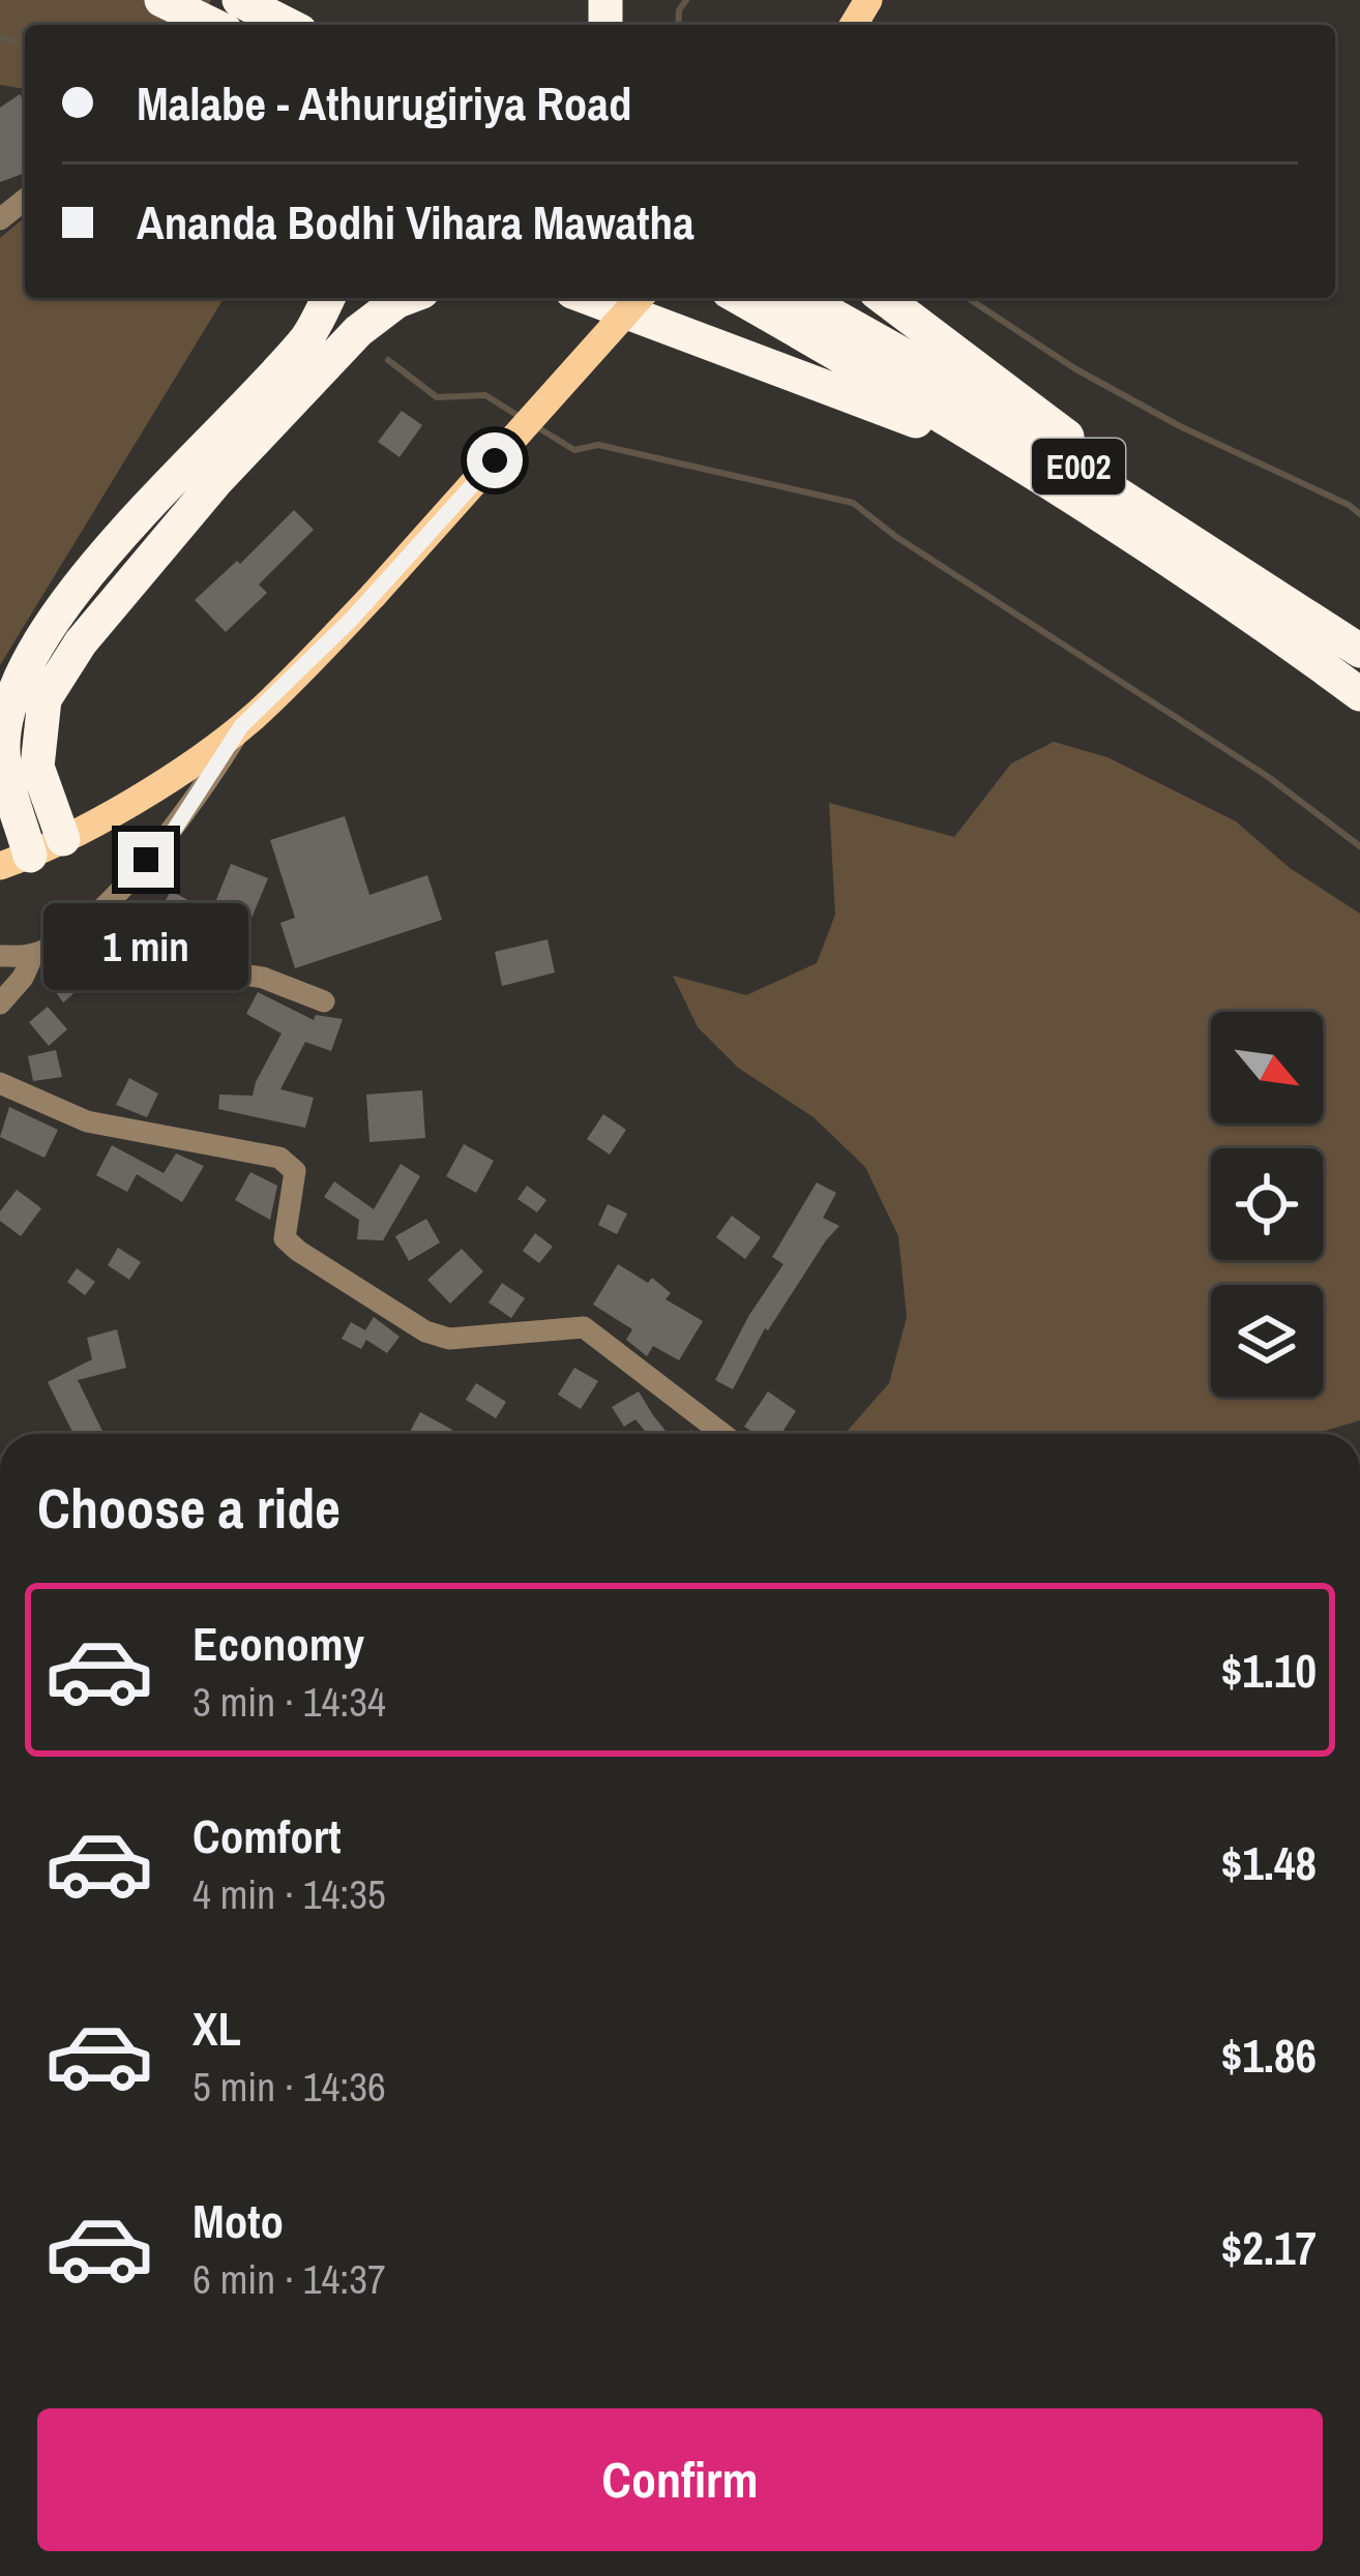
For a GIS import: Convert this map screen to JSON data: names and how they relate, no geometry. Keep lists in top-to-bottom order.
{
  "streets": {
    "highway": ["E002"]
  },
  "north": "bottom right",
  "page": {
    "banner": ["Malabe - Athurugiriya Road", "Ananda Bodhi Vihara Mawatha"],
    "bubble": "1 min",
    "heading": "Choose a ride",
    "list": [
      {
        "name": "Economy",
        "note": "3 min · 14:34",
        "value": "$1.10"
      },
      {
        "name": "Comfort",
        "note": "4 min · 14:35",
        "value": "$1.48"
      },
      {
        "name": "XL",
        "note": "5 min · 14:36",
        "value": "$1.86"
      },
      {
        "name": "Moto",
        "note": "6 min · 14:37",
        "value": "$2.17"
      }
    ],
    "buttons": "Confirm"
  }
}
